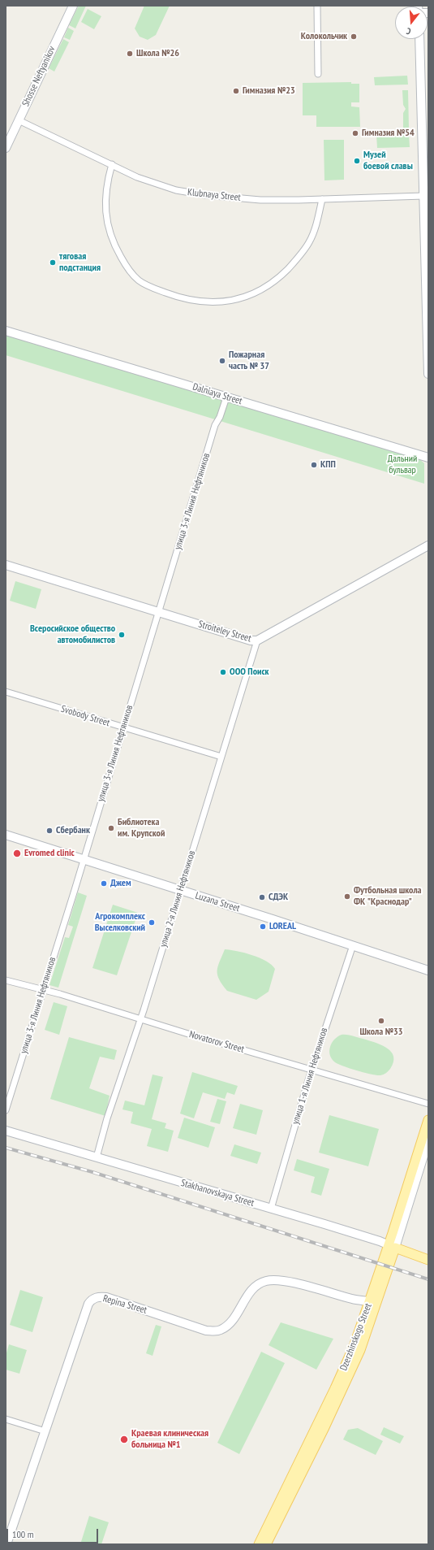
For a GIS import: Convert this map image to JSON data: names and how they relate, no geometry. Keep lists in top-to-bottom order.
{
  "streets": {
    "main road": ["Stakhanovskaya Street", "Dzerzhinskogo Street"],
    "street": [
      "Shosse Neftyanikov",
      "Klubnaya Street",
      "Dalniaya Street",
      "улица 3-я Линия Нефтяников",
      "Stroiteley Street",
      "Svobody Street",
      "улица 2-я Линия Нефтяников",
      "Luzana Street",
      "Novatorov Street",
      "улица 1-я Линия Нефтяников",
      "Repina Street"
    ]
  },
  "crossings": [
    ["Shosse Neftyanikov", "Klubnaya Street"],
    ["Dalniaya Street", "улица 3-я Линия Нефтяников"],
    ["улица 3-я Линия Нефтяников", "Stroiteley Street"],
    ["улица 3-я Линия Нефтяников", "Svobody Street"],
    ["улица 3-я Линия Нефтяников", "Luzana Street"],
    ["улица 3-я Линия Нефтяников", "Novatorov Street"],
    ["Stroiteley Street", "улица 2-я Линия Нефтяников"],
    ["Svobody Street", "улица 2-я Линия Нефтяников"],
    ["улица 2-я Линия Нефтяников", "Luzana Street"],
    ["улица 2-я Линия Нефтяников", "Novatorov Street"],
    ["улица 2-я Линия Нефтяников", "Stakhanovskaya Street"],
    ["Luzana Street", "улица 1-я Линия Нефтяников"],
    ["Novatorov Street", "улица 1-я Линия Нефтяников"],
    ["улица 1-я Линия Нефтяников", "Stakhanovskaya Street"],
    ["Stakhanovskaya Street", "Dzerzhinskogo Street"],
    ["Repina Street", "Dzerzhinskogo Street"]
  ],
  "parks": ["Дальний бульвар"],
  "places": [
    "Колокольчик",
    "Школа №26",
    "Гимназия №23",
    "Гимназия №54",
    "Музей боевой славы",
    "тяговая подстанция",
    "Пожарная часть № 37",
    "КПП",
    "Всеросийское общество автомобилистов",
    "ООО Поиск",
    "Библиотека им. Крупской",
    "Сбербанк",
    "Evromed clinic",
    "Джем",
    "Футбольная школа ФК \"Краснодар\"",
    "СДЭК",
    "Агрокомплекс Выселковский",
    "LOREAL",
    "Школа №33",
    "Краевая клиническая больница №1"
  ],
  "scale_bar": "100 m",
  "north": "bottom"
}
